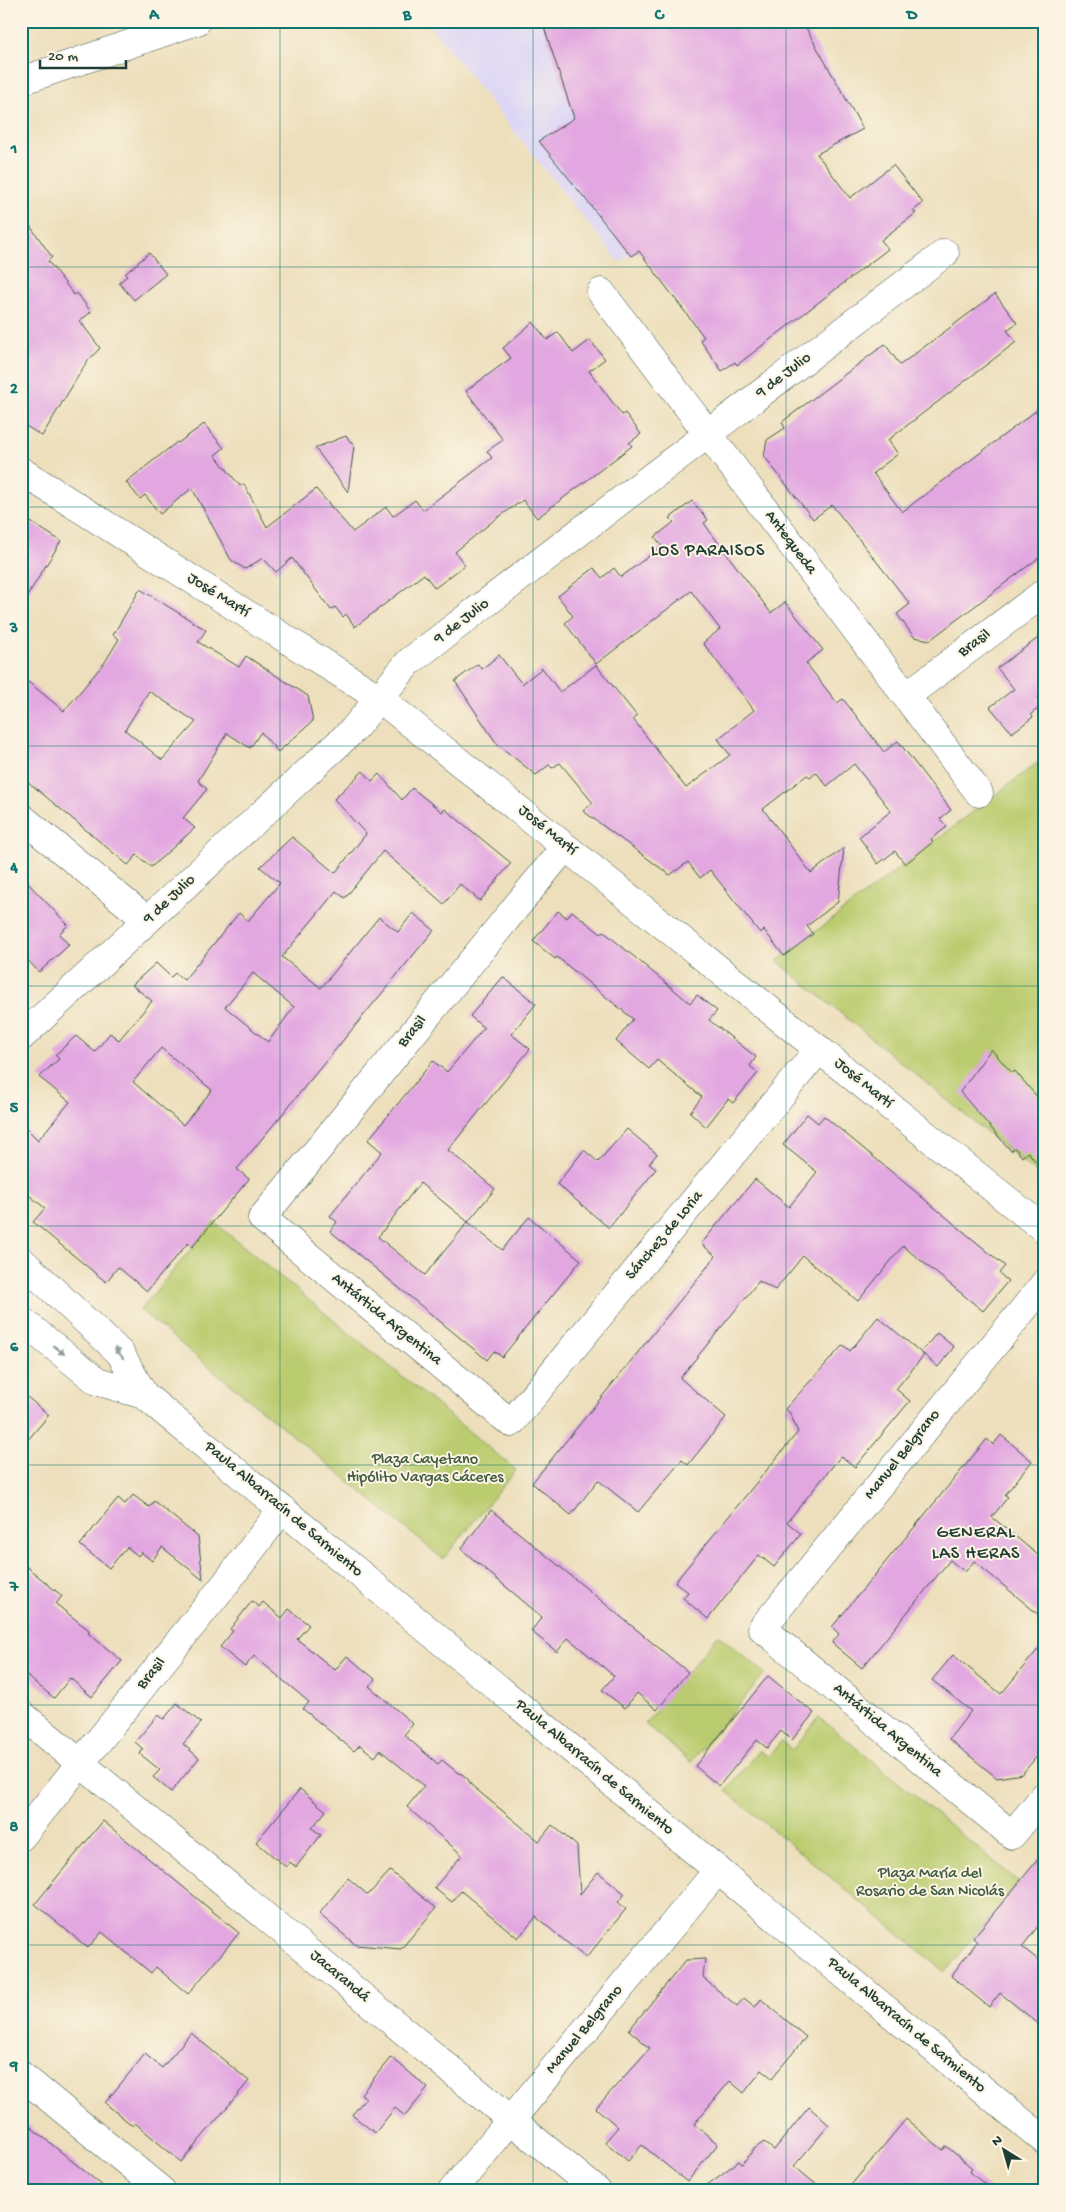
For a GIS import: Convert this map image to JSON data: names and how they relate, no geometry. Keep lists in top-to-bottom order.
{
  "streets": {
    "street": [
      "9 de Julio",
      "Antequeda",
      "José Martí",
      "Brasil",
      "Sánchez de Loria",
      "Antártida Argentina",
      "Manuel Belgrano",
      "Paula Albarracín de Sarmiento",
      "Jacarandá"
    ]
  },
  "crossings": [
    ["9 de Julio", "Antequeda"],
    ["9 de Julio", "José Martí"],
    ["Antequeda", "Brasil"],
    ["José Martí", "Brasil"],
    ["José Martí", "Sánchez de Loria"],
    ["Brasil", "Antártida Argentina"],
    ["Brasil", "Paula Albarracín de Sarmiento"],
    ["Brasil", "Jacarandá"],
    ["Sánchez de Loria", "Antártida Argentina"],
    ["Antártida Argentina", "Manuel Belgrano"],
    ["Manuel Belgrano", "Paula Albarracín de Sarmiento"],
    ["Manuel Belgrano", "Jacarandá"]
  ],
  "districts": ["LOS PARAISOS", "GENERAL LAS HERAS"],
  "parks": ["Plaza Cayetano Hipólito Vargas Cáceres", "Plaza María del Rosario de San Nicolás"],
  "scale_bar": "20 m",
  "north": "top left",
  "grid": {
    "columns": [
      "A",
      "B",
      "C",
      "D"
    ],
    "rows": [
      "1",
      "2",
      "3",
      "4",
      "5",
      "6",
      "7",
      "8",
      "9"
    ]
  }
}
